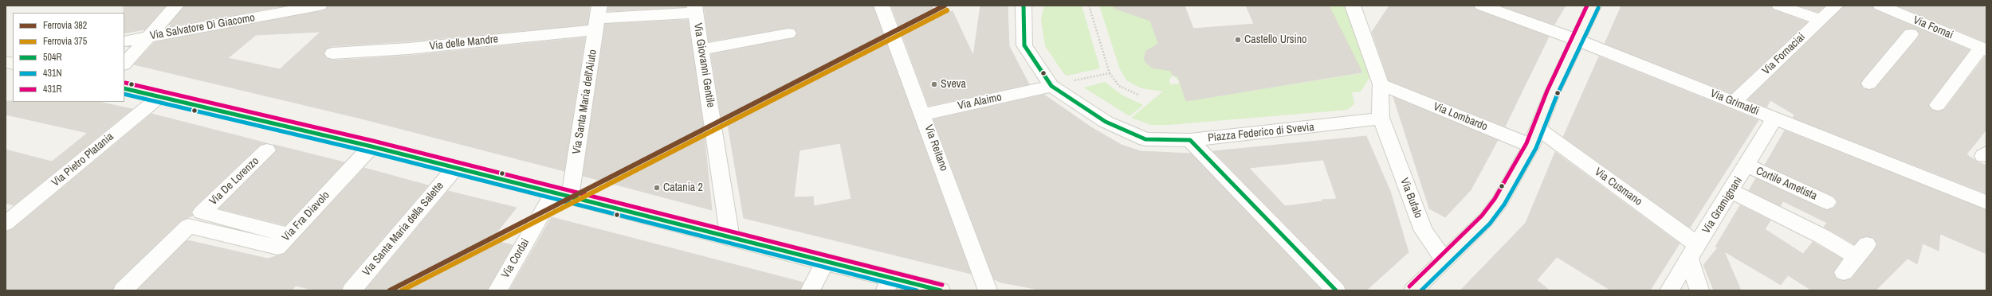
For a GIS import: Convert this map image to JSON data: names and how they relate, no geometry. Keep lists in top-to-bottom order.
{
  "streets": {
    "street": [
      "Via Salvatore Di Giacomo",
      "Via Fornai",
      "Via delle Mandre",
      "Via Fornaciai",
      "Via Giovanni Gentile",
      "Via Santa Maria dell'Aiuto",
      "Via Alaimo",
      "Via Grimaldi",
      "Via Lombardo",
      "Piazza Federico di Svevia",
      "Via Reitano",
      "Via Pietro Platania",
      "Via De Lorenzo",
      "Cortile Ametista",
      "Via Cusmano",
      "Via Bufalo",
      "Via Gramignani",
      "Via Fra Diavolo",
      "Via Santa Maria della Salette",
      "Via Cordai"
    ]
  },
  "crossings": [
    ["Via delle Mandre", "Via Giovanni Gentile"],
    ["Via delle Mandre", "Via Santa Maria dell'Aiuto"],
    ["Via Fornaciai", "Via Grimaldi"],
    ["Via Santa Maria dell'Aiuto", "Via Cordai"],
    ["Via Alaimo", "Piazza Federico di Svevia"],
    ["Via Alaimo", "Via Reitano"],
    ["Via Grimaldi", "Via Gramignani"],
    ["Piazza Federico di Svevia", "Via Bufalo"],
    ["Via De Lorenzo", "Via Fra Diavolo"],
    ["Cortile Ametista", "Via Gramignani"],
    ["Via Cusmano", "Via Gramignani"]
  ],
  "places": ["Castello Ursino", "Sveva", "Catania 2"],
  "lines": [
    "rail line 382",
    "transit line 504R",
    "transit line 431R",
    "transit line 431N",
    "rail line 375"
  ],
  "legend": [
    "Ferrovia 382",
    "Ferrovia 375",
    "504R",
    "431N",
    "431R"
  ]
}
